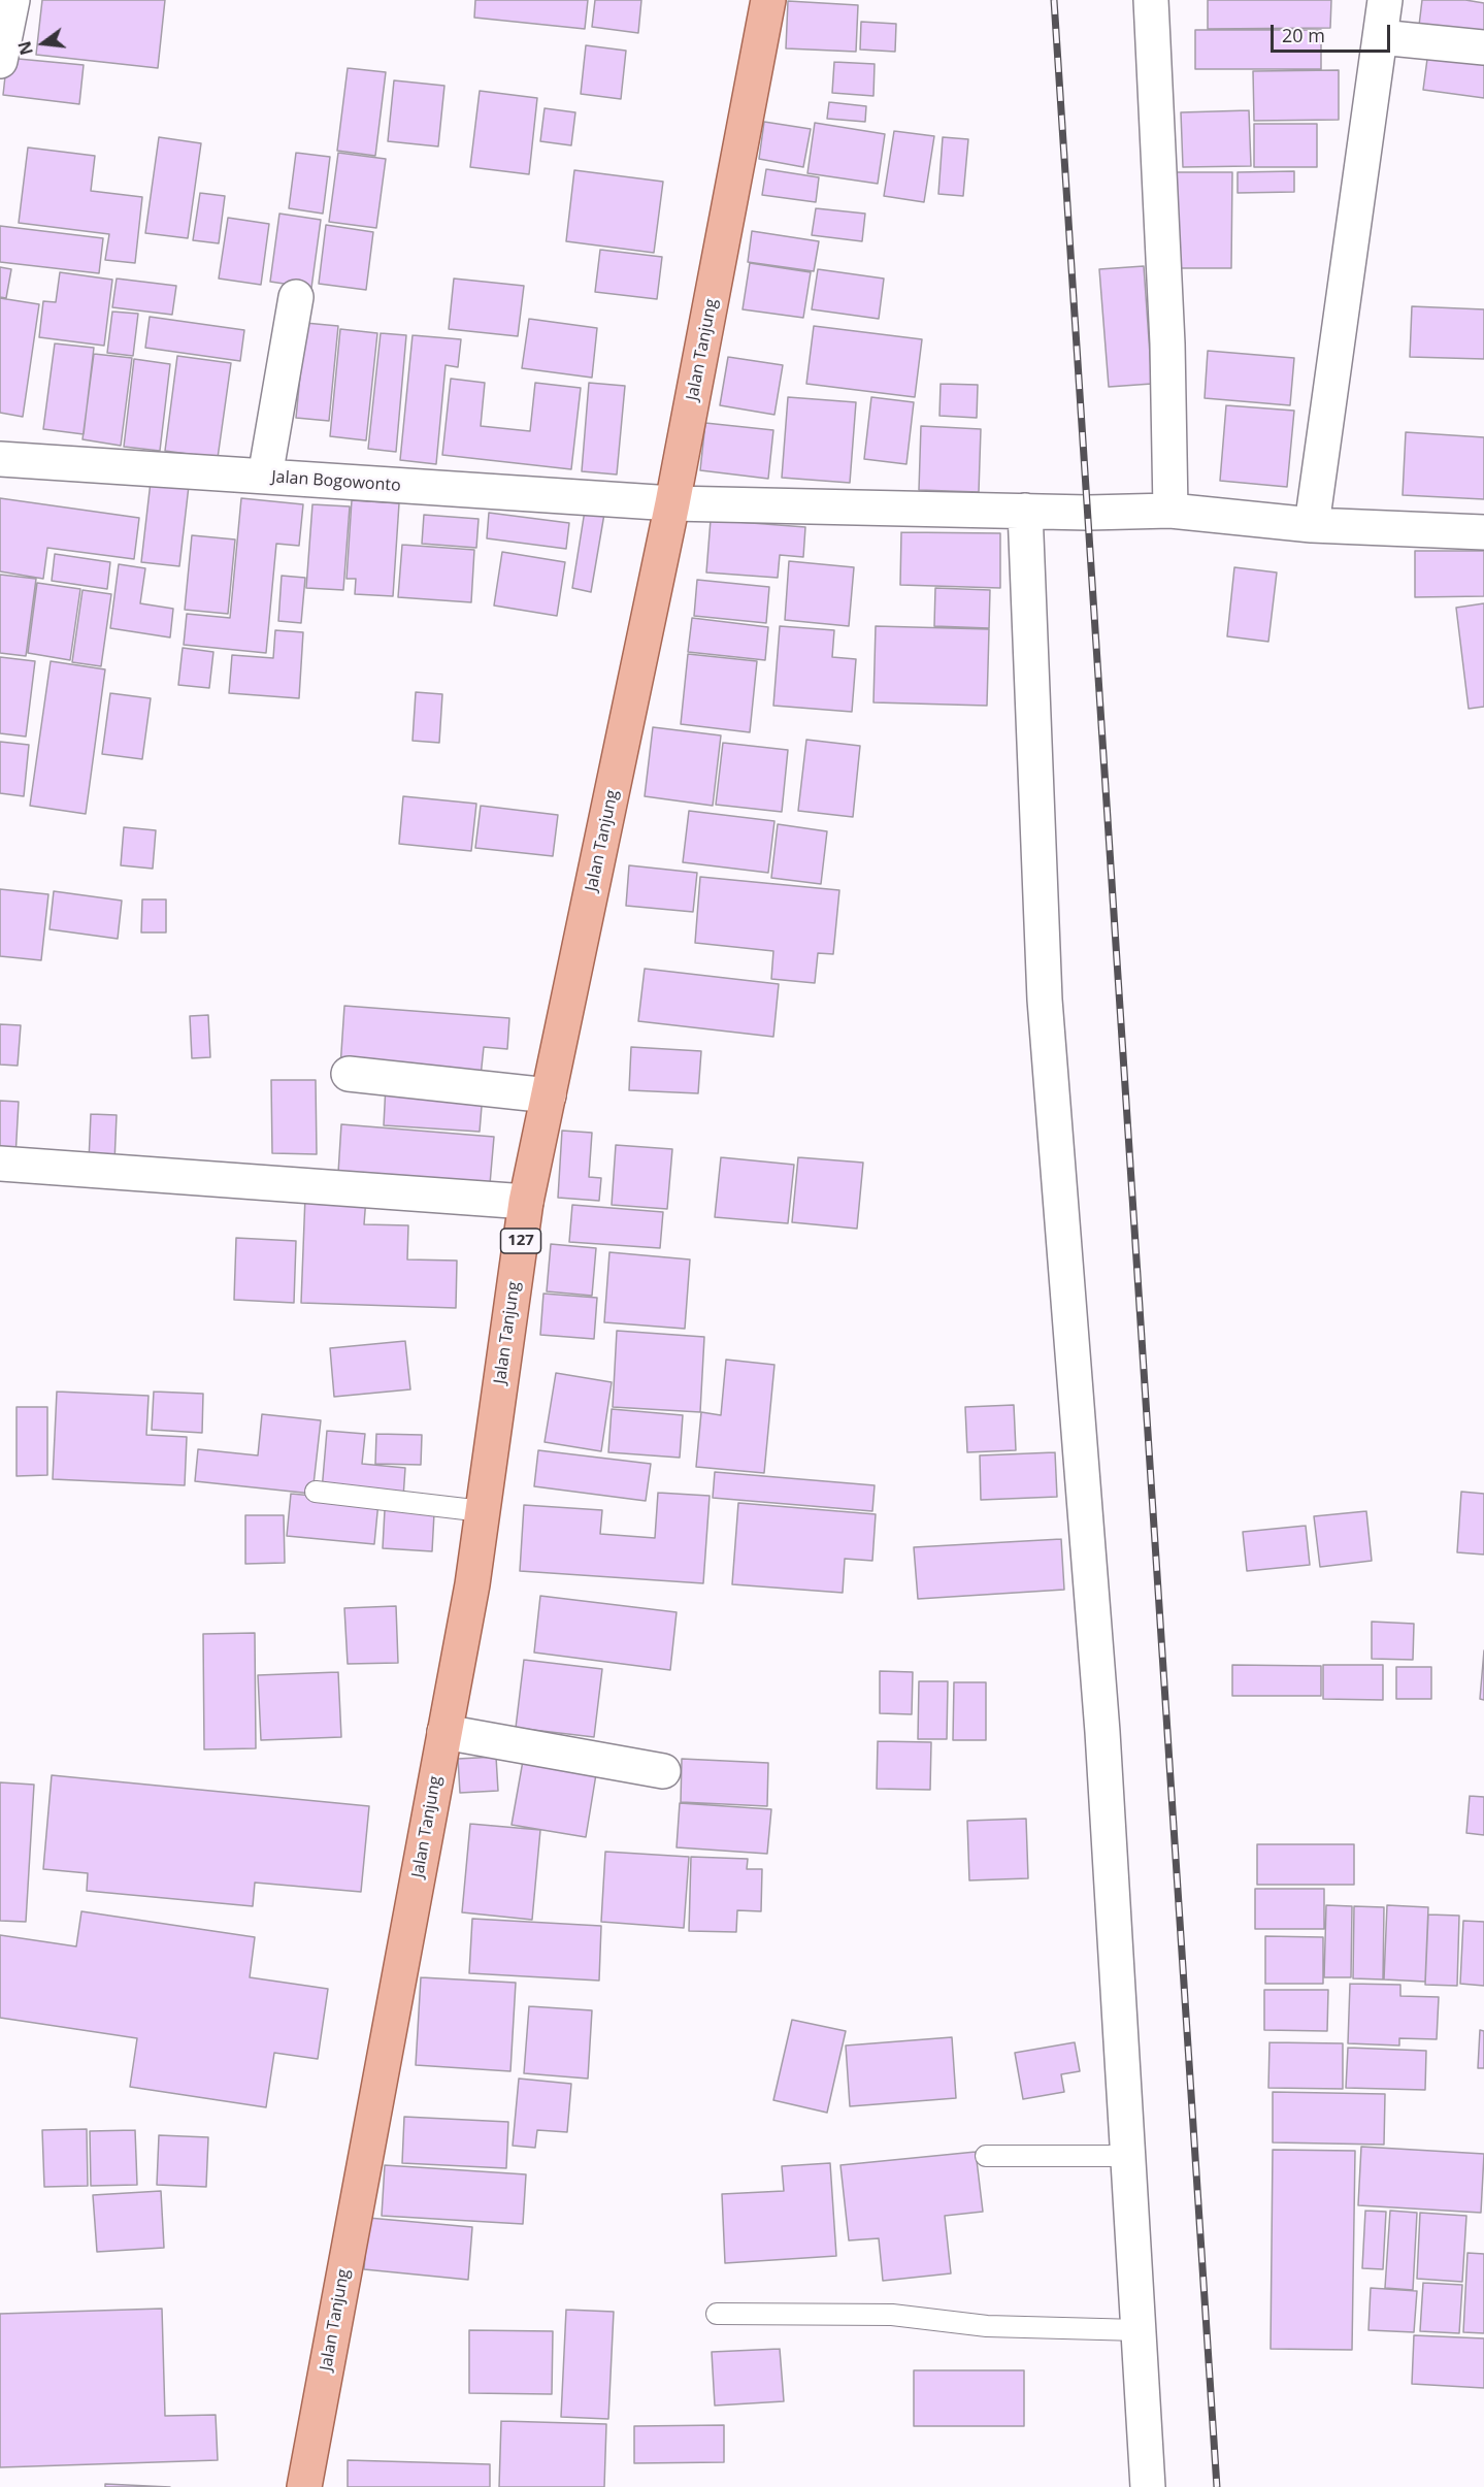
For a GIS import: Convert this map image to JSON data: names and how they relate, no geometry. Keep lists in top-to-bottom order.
{
  "streets": {
    "main road": ["Jalan Tanjung", "127"],
    "street": ["Jalan Bogowonto"]
  },
  "crossings": [
    ["Jalan Tanjung", "Jalan Bogowonto"]
  ],
  "scale_bar": "20 m",
  "north": "left"
}
